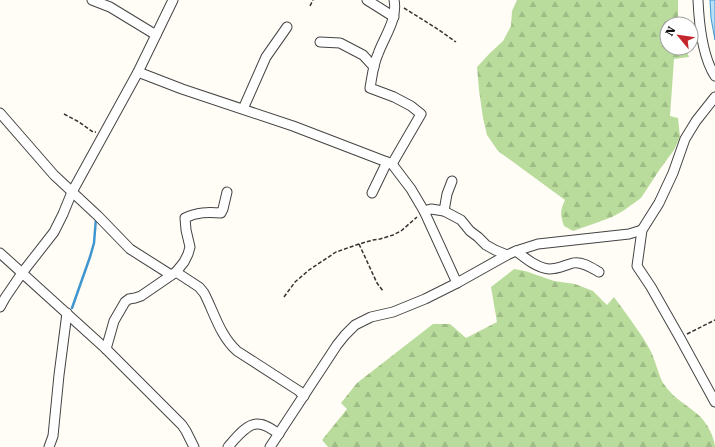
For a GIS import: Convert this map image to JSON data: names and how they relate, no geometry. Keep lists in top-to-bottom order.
{
  "north": "top left"
}
